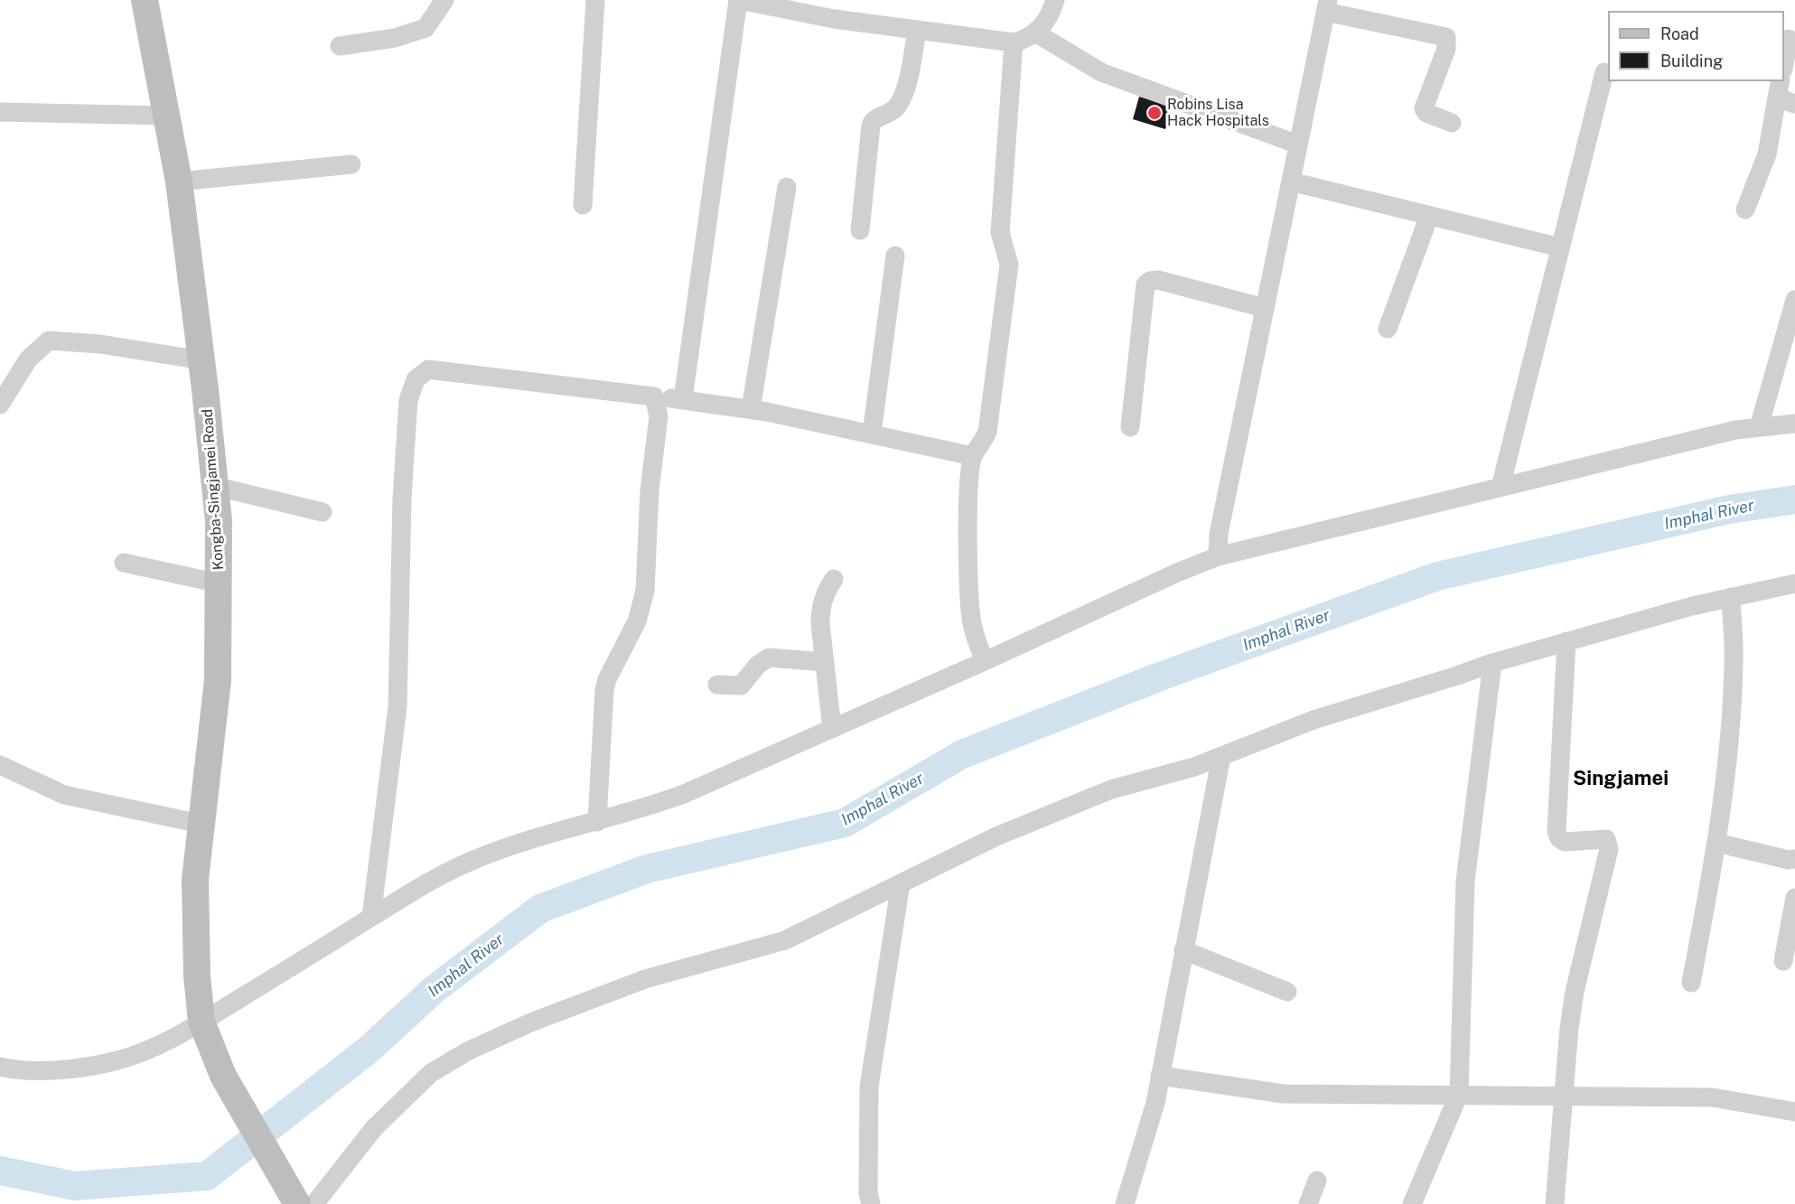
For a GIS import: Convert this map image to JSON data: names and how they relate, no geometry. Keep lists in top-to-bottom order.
{
  "streets": {
    "street": ["Kongba-Singjamei Road"]
  },
  "districts": ["Singjamei"],
  "water": ["Imphal River"],
  "places": ["Robins Lisa Hack Hospitals"],
  "legend": ["Road", "Building"]
}
